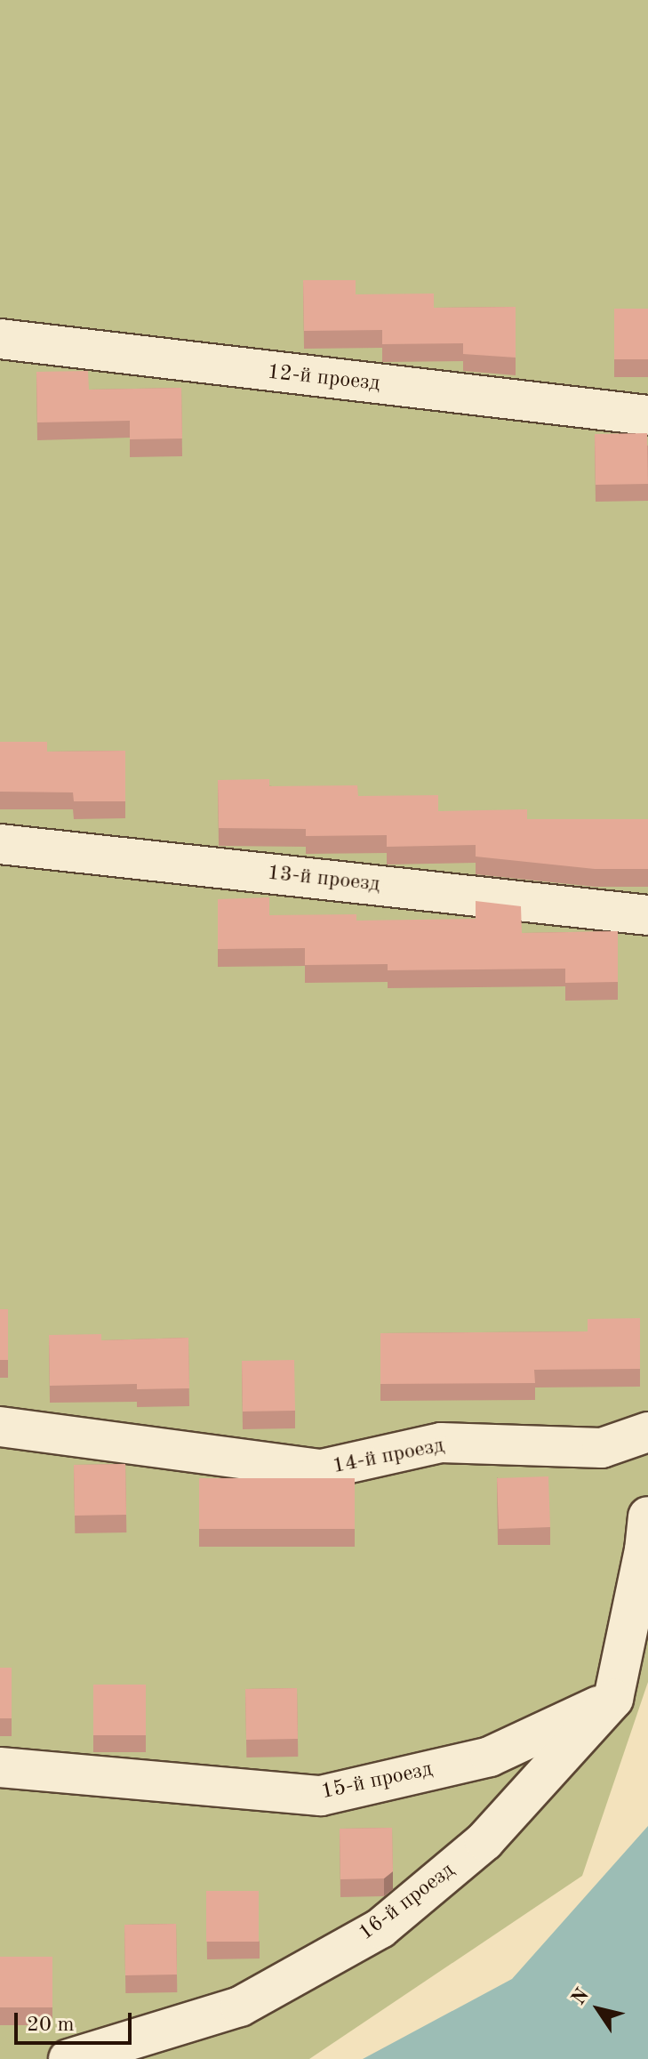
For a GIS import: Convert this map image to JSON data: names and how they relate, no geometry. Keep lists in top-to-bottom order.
{
  "streets": {
    "street": [
      "12-й проезд",
      "13-й проезд",
      "14-й проезд",
      "15-й проезд",
      "16-й проезд"
    ]
  },
  "crossings": [
    ["15-й проезд", "16-й проезд"]
  ],
  "scale_bar": "20 m",
  "north": "top left"
}
